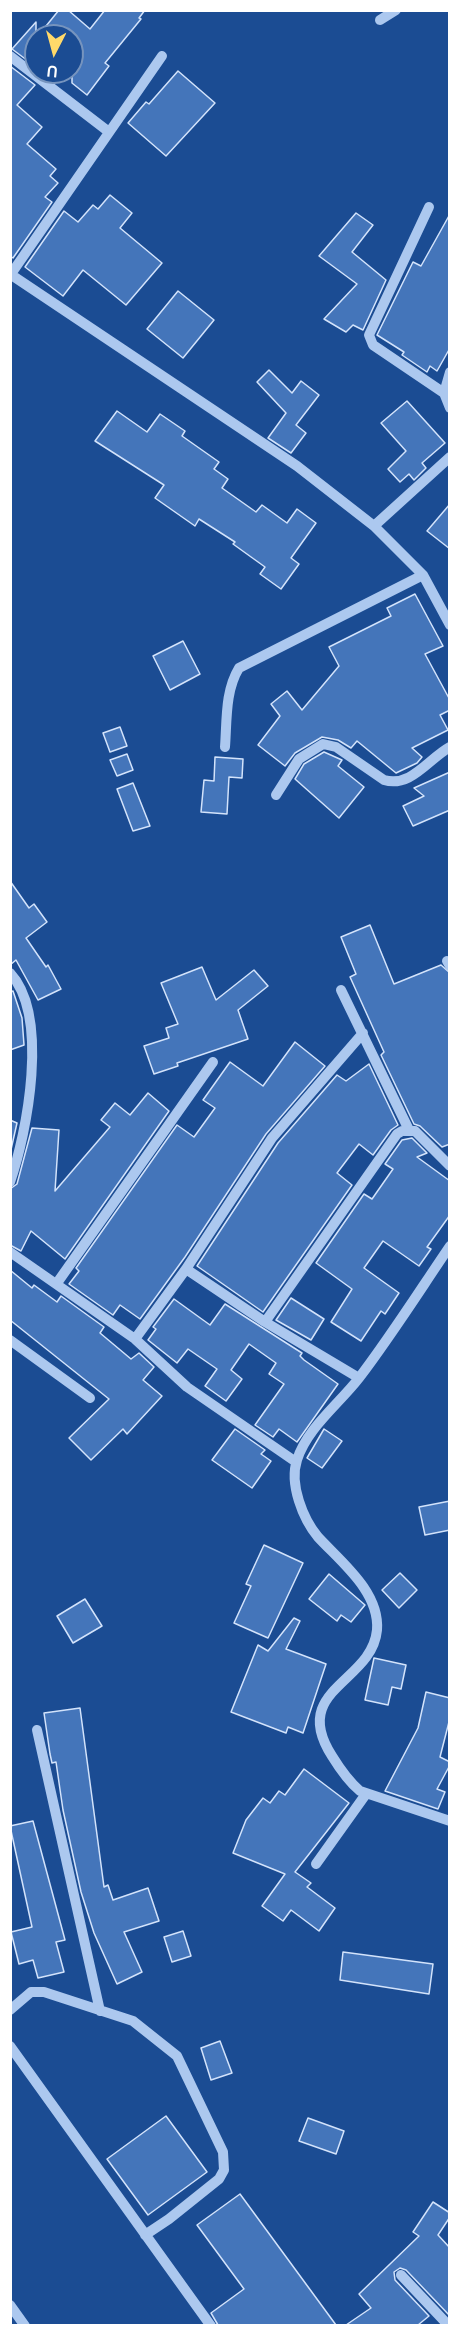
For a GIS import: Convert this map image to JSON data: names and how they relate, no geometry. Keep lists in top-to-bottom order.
{
  "north": "bottom"
}
